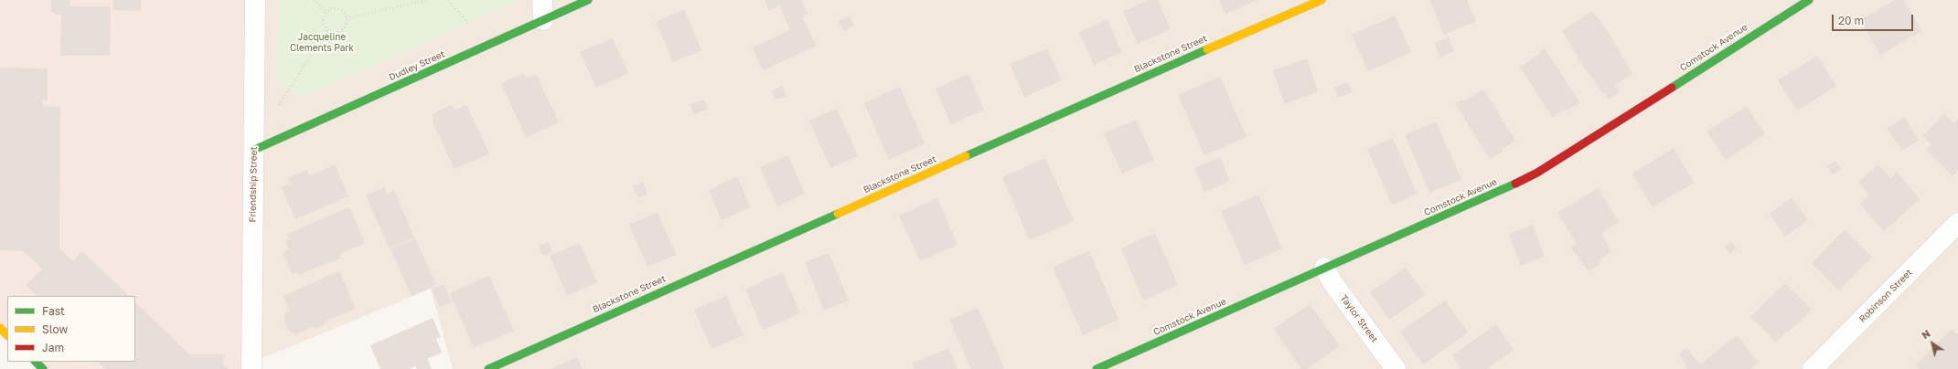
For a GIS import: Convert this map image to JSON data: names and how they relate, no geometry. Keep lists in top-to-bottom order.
{
  "streets": {
    "street": [
      "Comstock Avenue",
      "Blackstone Street",
      "Dudley Street",
      "Friendship Street",
      "Robinson Street",
      "Taylor Street"
    ]
  },
  "crossings": [
    ["Comstock Avenue", "Taylor Street"],
    ["Dudley Street", "Friendship Street"]
  ],
  "parks": ["Jacqueline Clements Park"],
  "legend": ["Fast", "Slow", "Jam"],
  "scale_bar": "20 m",
  "north": "top left"
}
